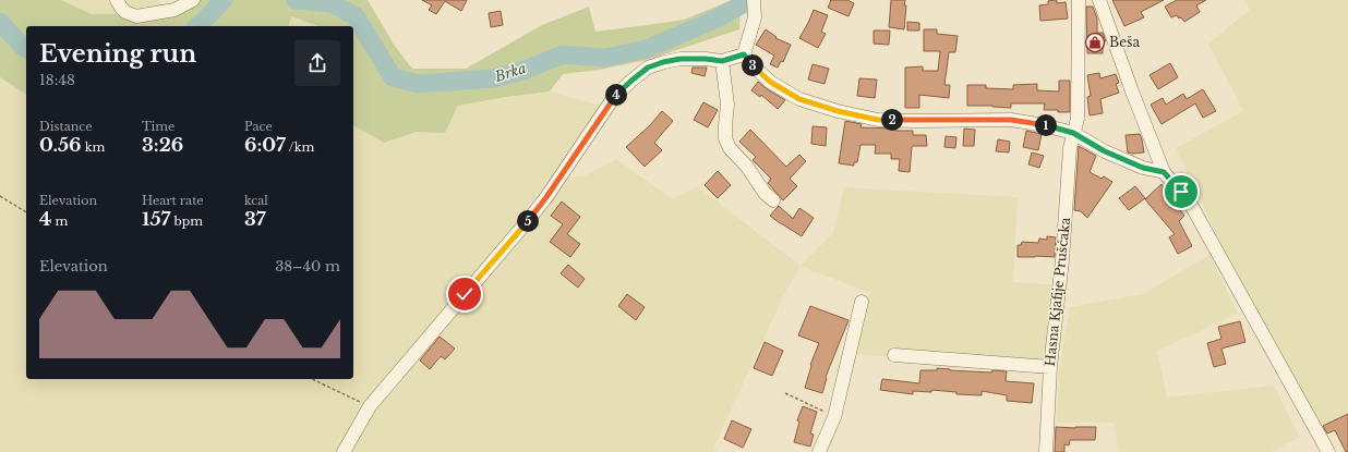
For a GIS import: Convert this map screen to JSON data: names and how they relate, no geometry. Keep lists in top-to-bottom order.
{
  "streets": {
    "street": ["Hasna Kjafije Prušćaka"]
  },
  "water": ["Brka"],
  "places": {
    "shop": ["Beša"]
  },
  "page": {
    "heading": ["Evening run", "18:48"],
    "pins": [
      "3",
      "4",
      "2",
      "1",
      "5"
    ],
    "stats": [
      ["Distance", "0.56 km"],
      ["Time", "3:26"],
      ["Pace", "6:07 /km"],
      ["Elevation", "4 m"],
      ["Heart rate", "157 bpm"],
      ["kcal", "37"]
    ],
    "chart": ["Elevation", "38–40 m"]
  }
}
